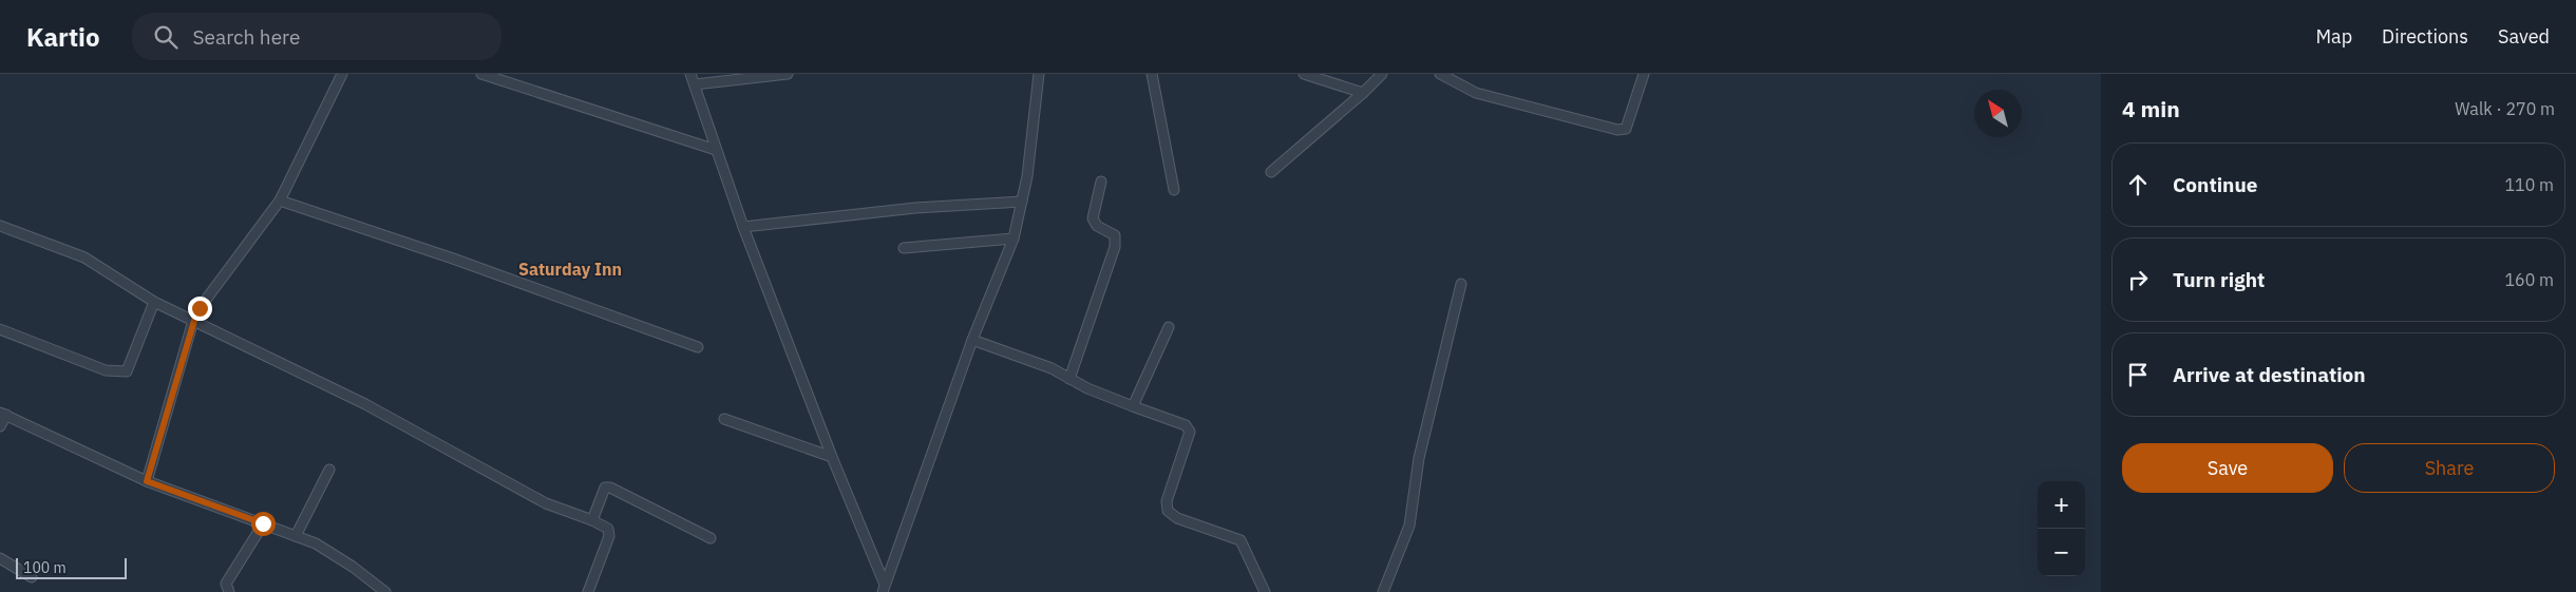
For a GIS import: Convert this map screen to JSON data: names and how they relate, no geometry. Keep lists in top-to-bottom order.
{
  "districts": ["Saturday Inn"],
  "scale_bar": "100 m",
  "north": "top left",
  "page": {
    "header": "Kartio",
    "search": "Search here",
    "nav": ["Map", "Directions", "Saved"],
    "heading": ["4 min", "Walk · 270 m"],
    "list": [
      ["Continue", "110 m"],
      ["Turn right", "160 m"],
      "Arrive at destination"
    ],
    "buttons": ["Save", "Share"],
    "map_buttons": ["+", "−"],
    "scale": "100 m"
  }
}
